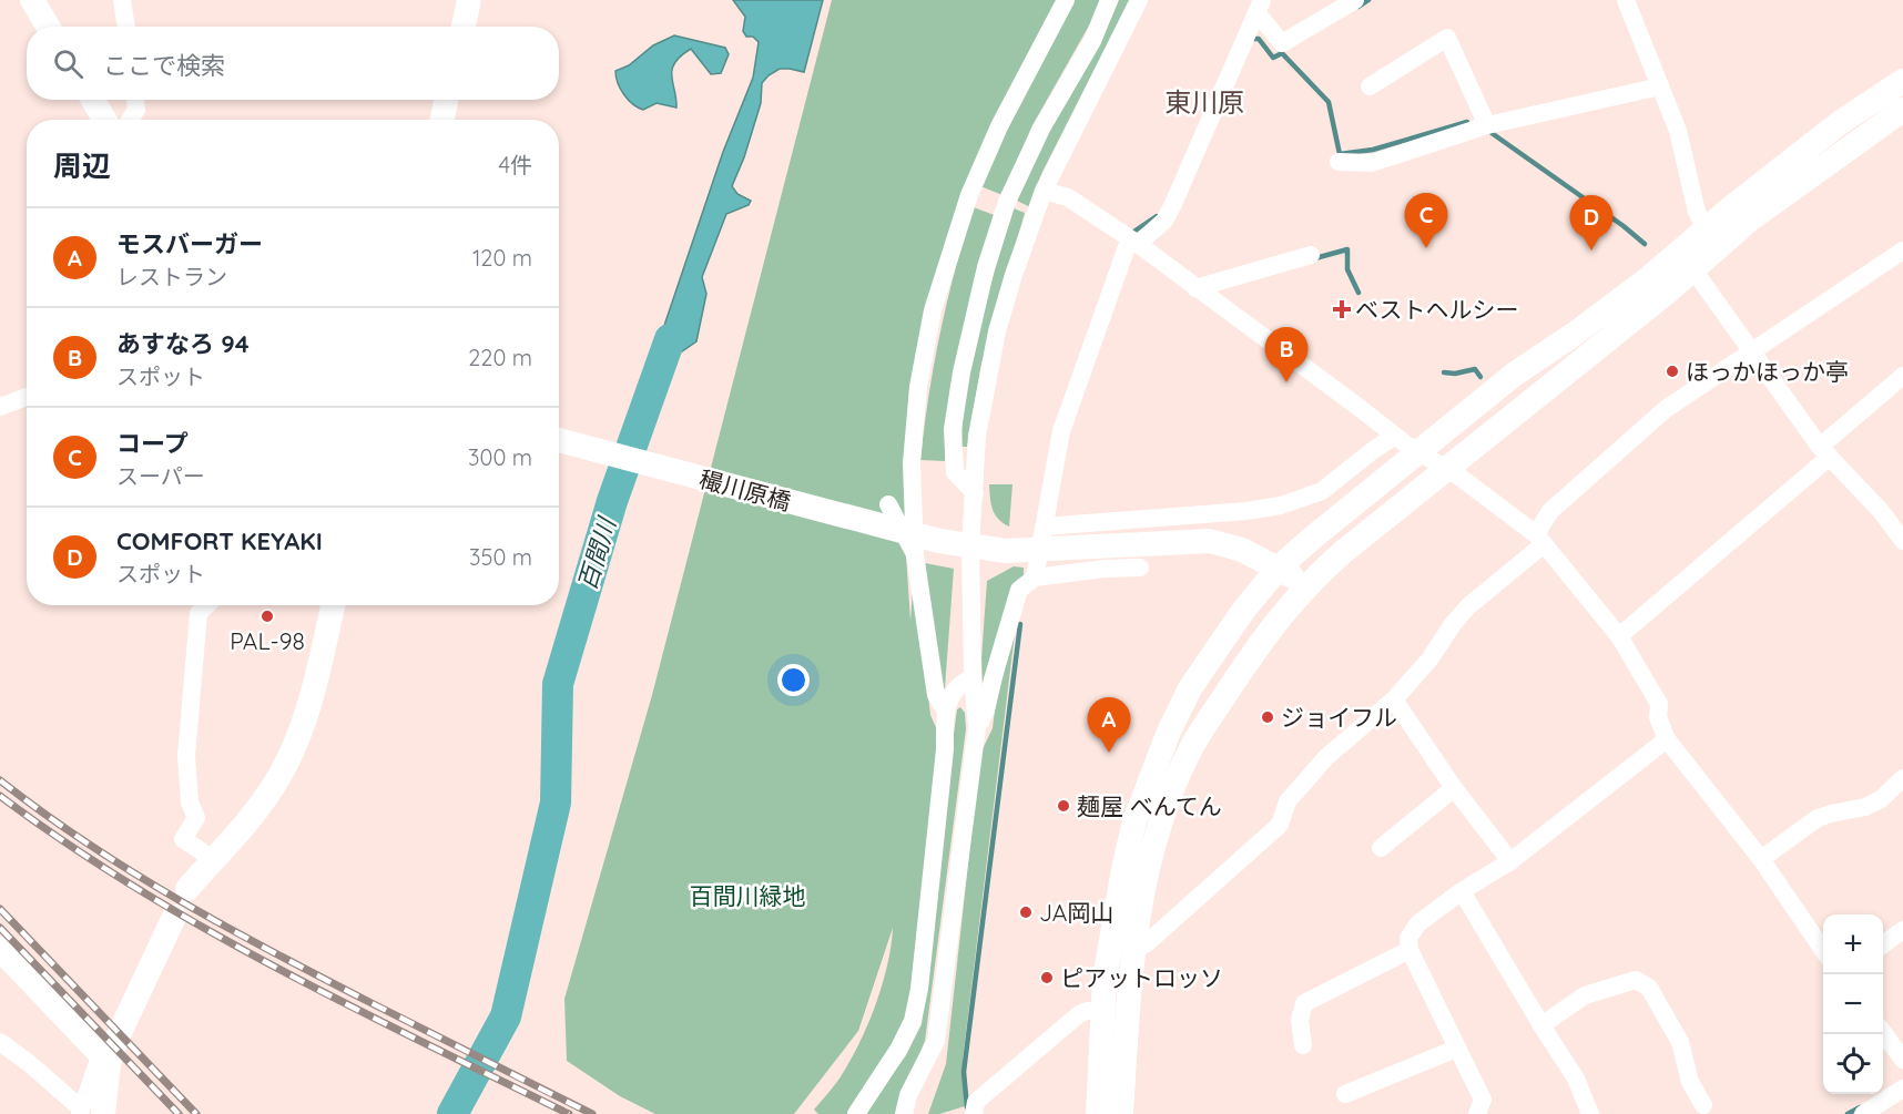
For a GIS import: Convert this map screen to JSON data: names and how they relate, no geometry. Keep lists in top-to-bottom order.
{
  "streets": {
    "street": ["穝川原橋"]
  },
  "districts": ["東川原"],
  "water": ["百間川"],
  "parks": ["百間川緑地"],
  "places": {
    "health": ["ベストヘルシー"],
    "other": [
      "ほっかほっか亭",
      "PAL-98",
      "ジョイフル",
      "麺屋 べんてん",
      "JA岡山",
      "ピアットロッソ"
    ]
  },
  "page": {
    "search": "ここで検索",
    "heading": ["周辺", "4件"],
    "pins": [
      "C",
      "D",
      "B",
      "A"
    ],
    "list": [
      {
        "mark": "A",
        "name": "モスバーガー",
        "note": "レストラン",
        "value": "120 m"
      },
      {
        "mark": "B",
        "name": "あすなろ 94",
        "note": "スポット",
        "value": "220 m"
      },
      {
        "mark": "C",
        "name": "コープ",
        "note": "スーパー",
        "value": "300 m"
      },
      {
        "mark": "D",
        "name": "COMFORT KEYAKI",
        "note": "スポット",
        "value": "350 m"
      }
    ],
    "map_buttons": ["+", "−"]
  }
}
